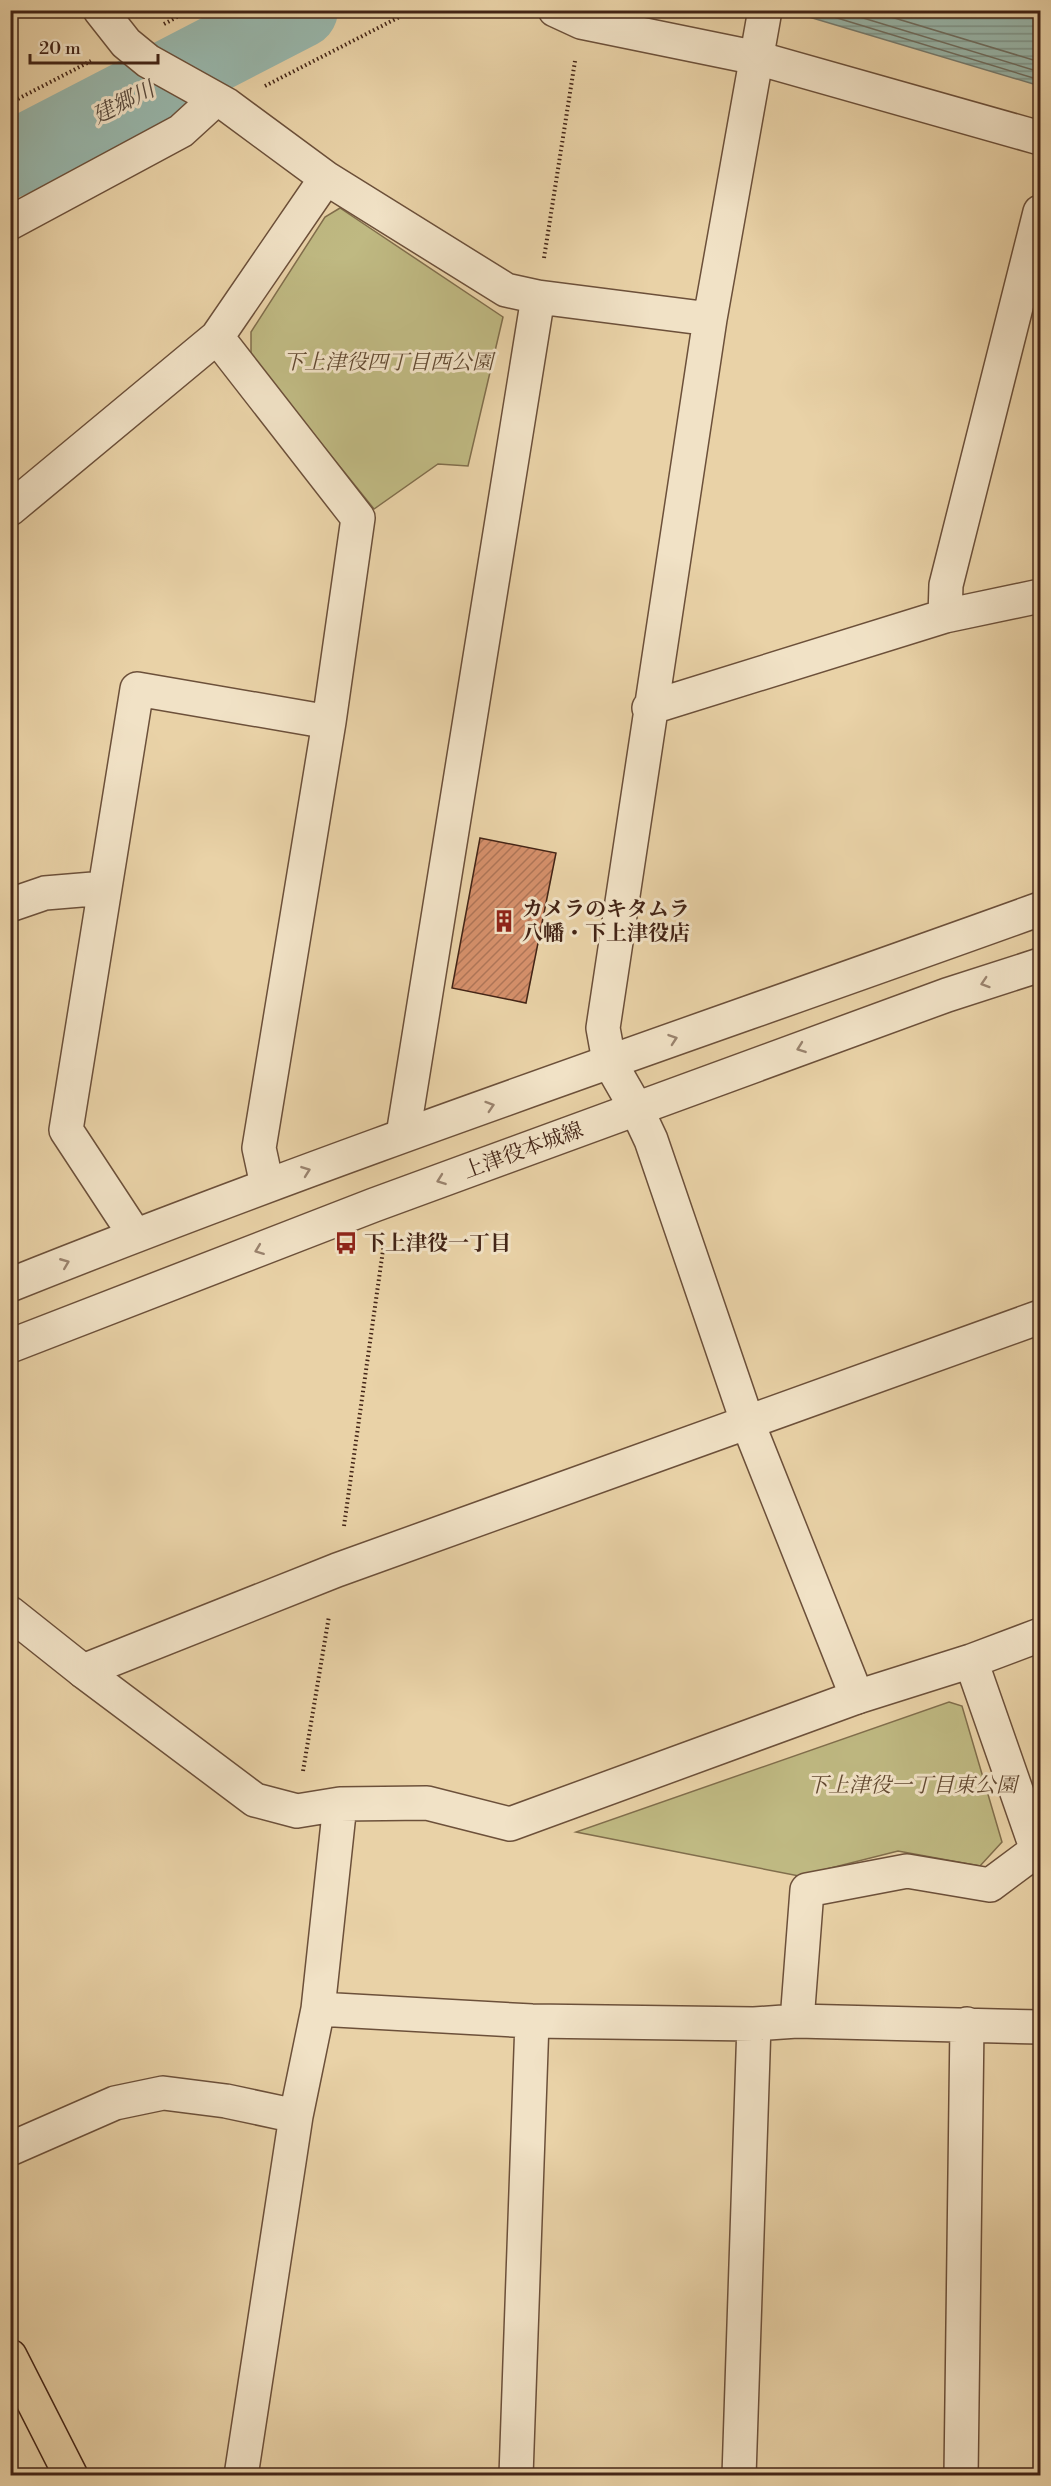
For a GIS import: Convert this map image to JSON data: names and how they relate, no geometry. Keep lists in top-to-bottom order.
{
  "streets": {
    "street": ["上津役本城線"]
  },
  "water": ["建郷川"],
  "parks": ["下上津役四丁目西公園", "下上津役一丁目東公園"],
  "places": {
    "building": ["カメラのキタムラ 八幡・下上津役店"],
    "bus stop": ["下上津役一丁目"]
  },
  "scale_bar": "20 m"
}
